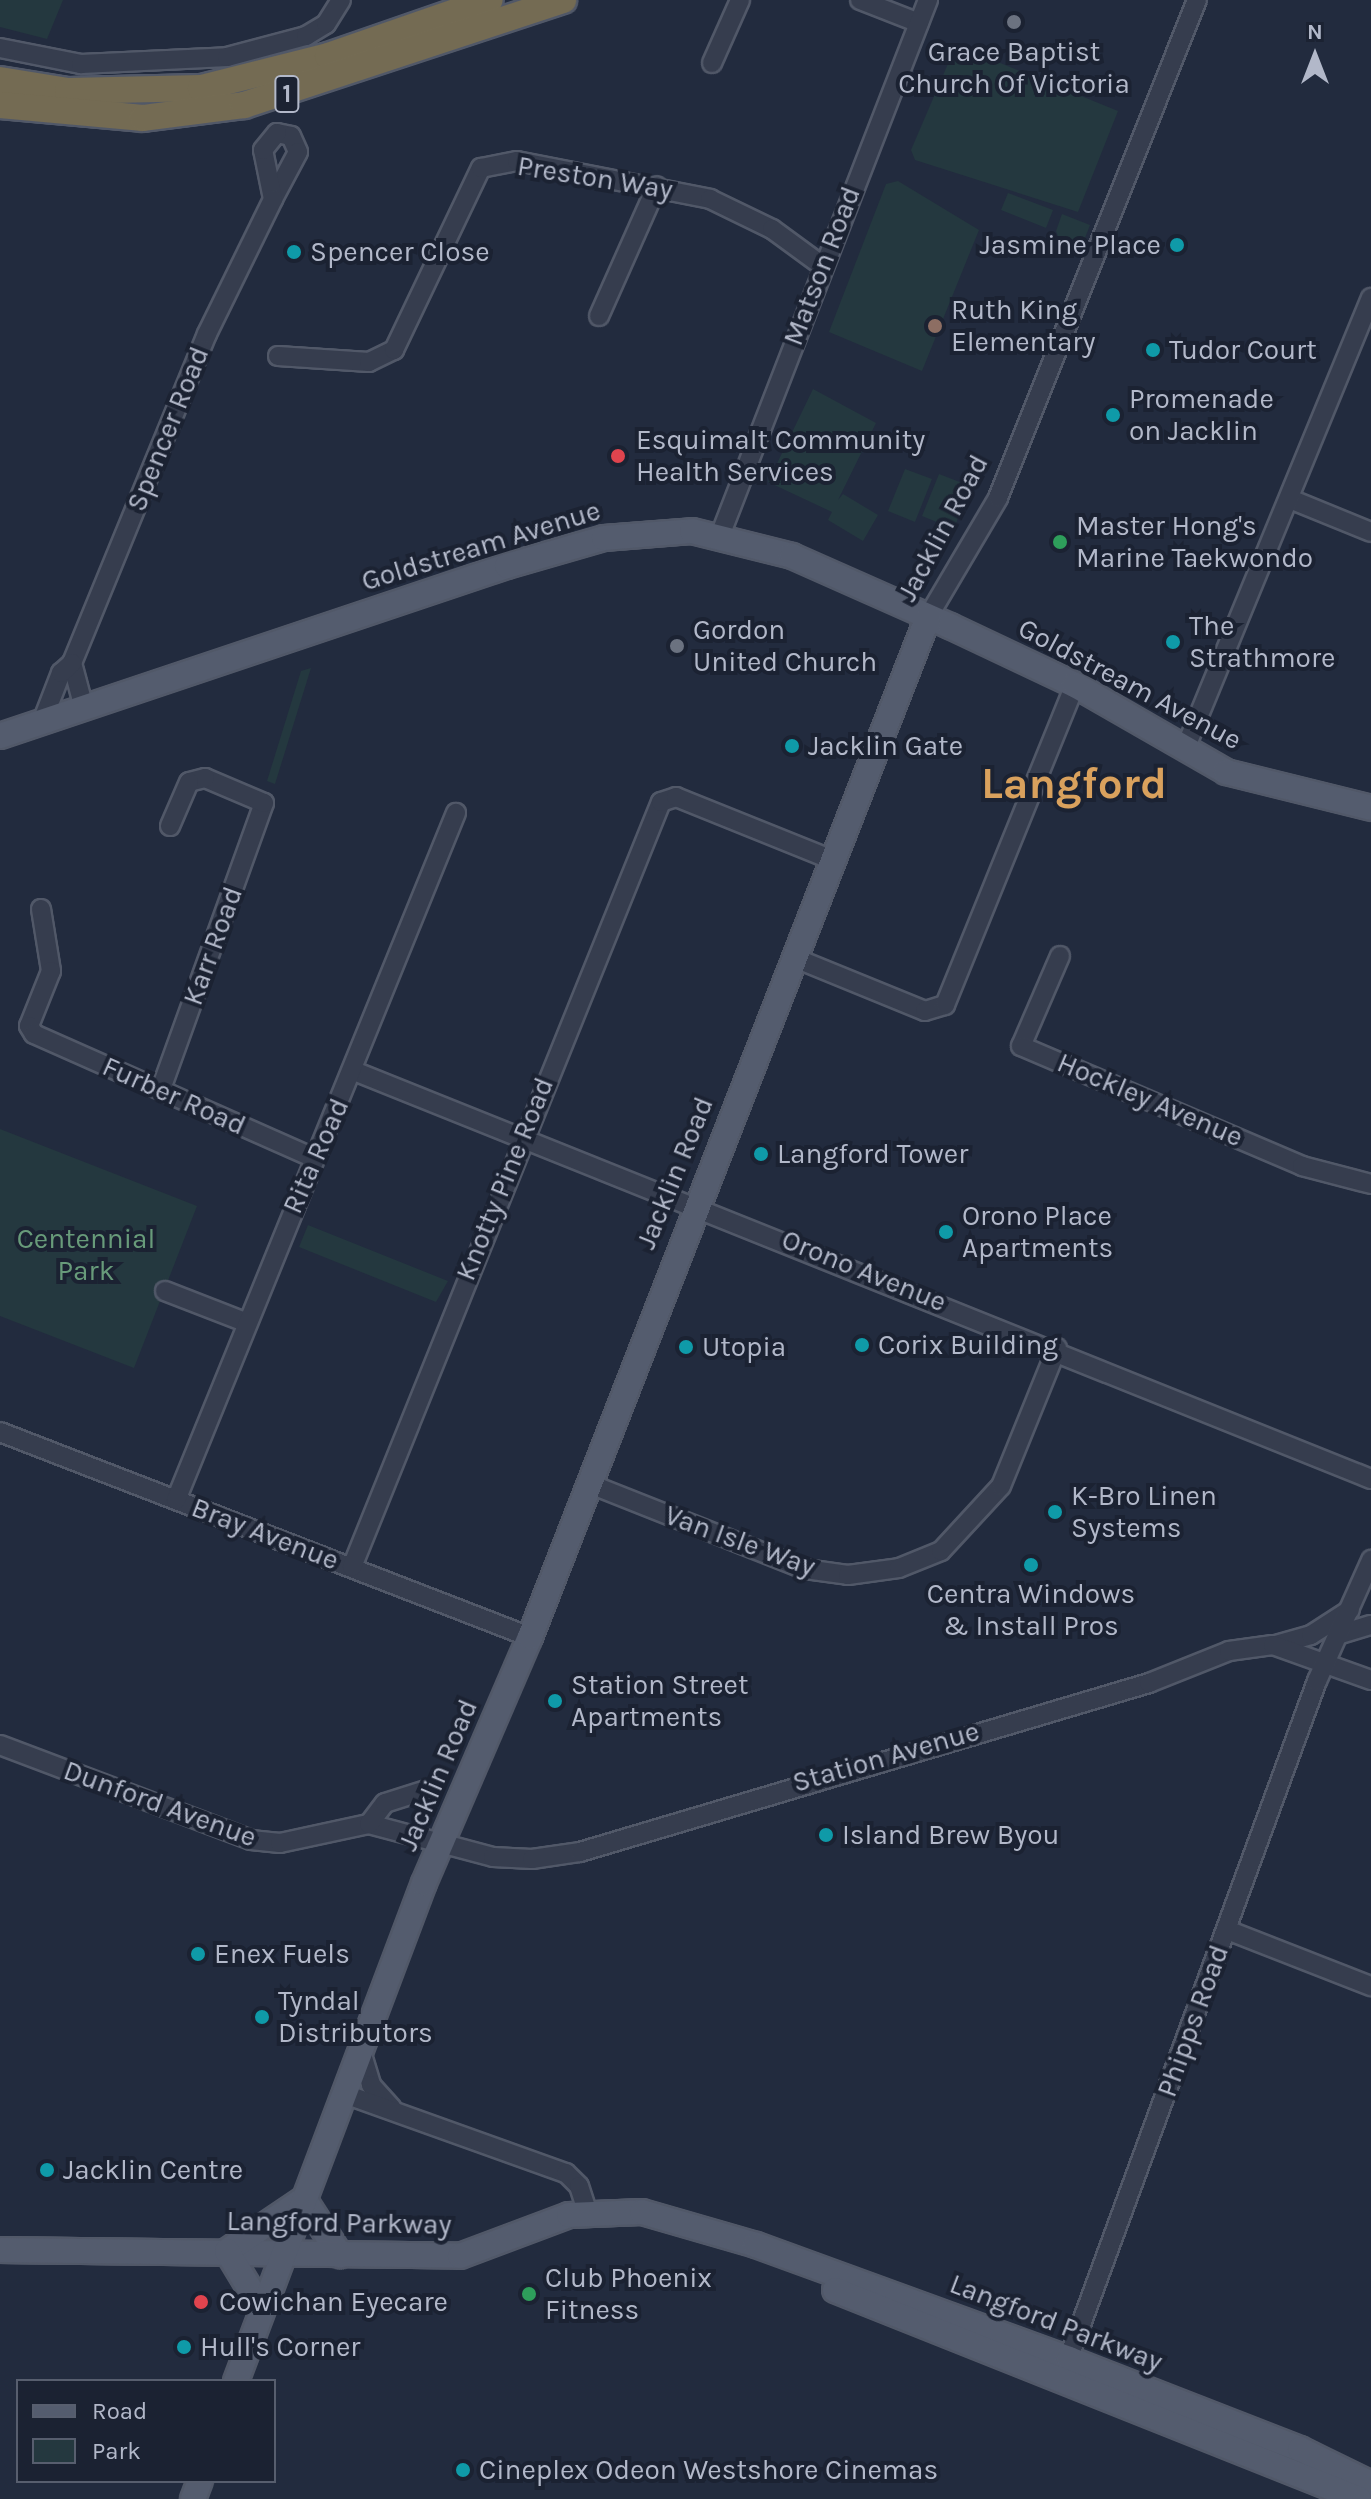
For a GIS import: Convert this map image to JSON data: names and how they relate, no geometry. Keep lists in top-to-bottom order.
{
  "streets": {
    "highway": ["1"],
    "main road": ["Jacklin Road", "Goldstream Avenue", "Langford Parkway"],
    "street": [
      "Preston Way",
      "Matson Road",
      "Spencer Road",
      "Karr Road",
      "Furber Road",
      "Hockley Avenue",
      "Rita Road",
      "Knotty Pine Road",
      "Orono Avenue",
      "Bray Avenue",
      "Van Isle Way",
      "Station Avenue",
      "Dunford Avenue",
      "Phipps Road"
    ]
  },
  "crossings": [
    ["Preston Way", "Matson Road"],
    ["Matson Road", "Goldstream Avenue"],
    ["Spencer Road", "Goldstream Avenue"],
    ["Jacklin Road", "Goldstream Avenue"],
    ["Jacklin Road", "Knotty Pine Road"],
    ["Jacklin Road", "Orono Avenue"],
    ["Jacklin Road", "Bray Avenue"],
    ["Jacklin Road", "Van Isle Way"],
    ["Jacklin Road", "Station Avenue"],
    ["Jacklin Road", "Dunford Avenue"],
    ["Jacklin Road", "Langford Parkway"],
    ["Karr Road", "Furber Road"],
    ["Furber Road", "Rita Road"],
    ["Rita Road", "Orono Avenue"],
    ["Rita Road", "Bray Avenue"],
    ["Knotty Pine Road", "Orono Avenue"],
    ["Knotty Pine Road", "Bray Avenue"],
    ["Orono Avenue", "Van Isle Way"],
    ["Station Avenue", "Dunford Avenue"],
    ["Station Avenue", "Phipps Road"],
    ["Phipps Road", "Langford Parkway"]
  ],
  "districts": ["Langford"],
  "parks": ["Centennial Park"],
  "places": [
    "Grace Baptist Church Of Victoria",
    "Jasmine Place",
    "Spencer Close",
    "Ruth King Elementary",
    "Tudor Court",
    "Promenade on Jacklin",
    "Esquimalt Community Health Services",
    "Master Hong's Marine Taekwondo",
    "The Strathmore",
    "Gordon United Church",
    "Jacklin Gate",
    "Langford Tower",
    "Orono Place Apartments",
    "Corix Building",
    "Utopia",
    "K-Bro Linen Systems",
    "Centra Windows & Install Pros",
    "Station Street Apartments",
    "Island Brew Byou",
    "Enex Fuels",
    "Tyndal Distributors",
    "Jacklin Centre",
    "Club Phoenix Fitness",
    "Cowichan Eyecare",
    "Hull's Corner",
    "Cineplex Odeon Westshore Cinemas"
  ],
  "legend": ["Road", "Park"],
  "north": "top"
}
